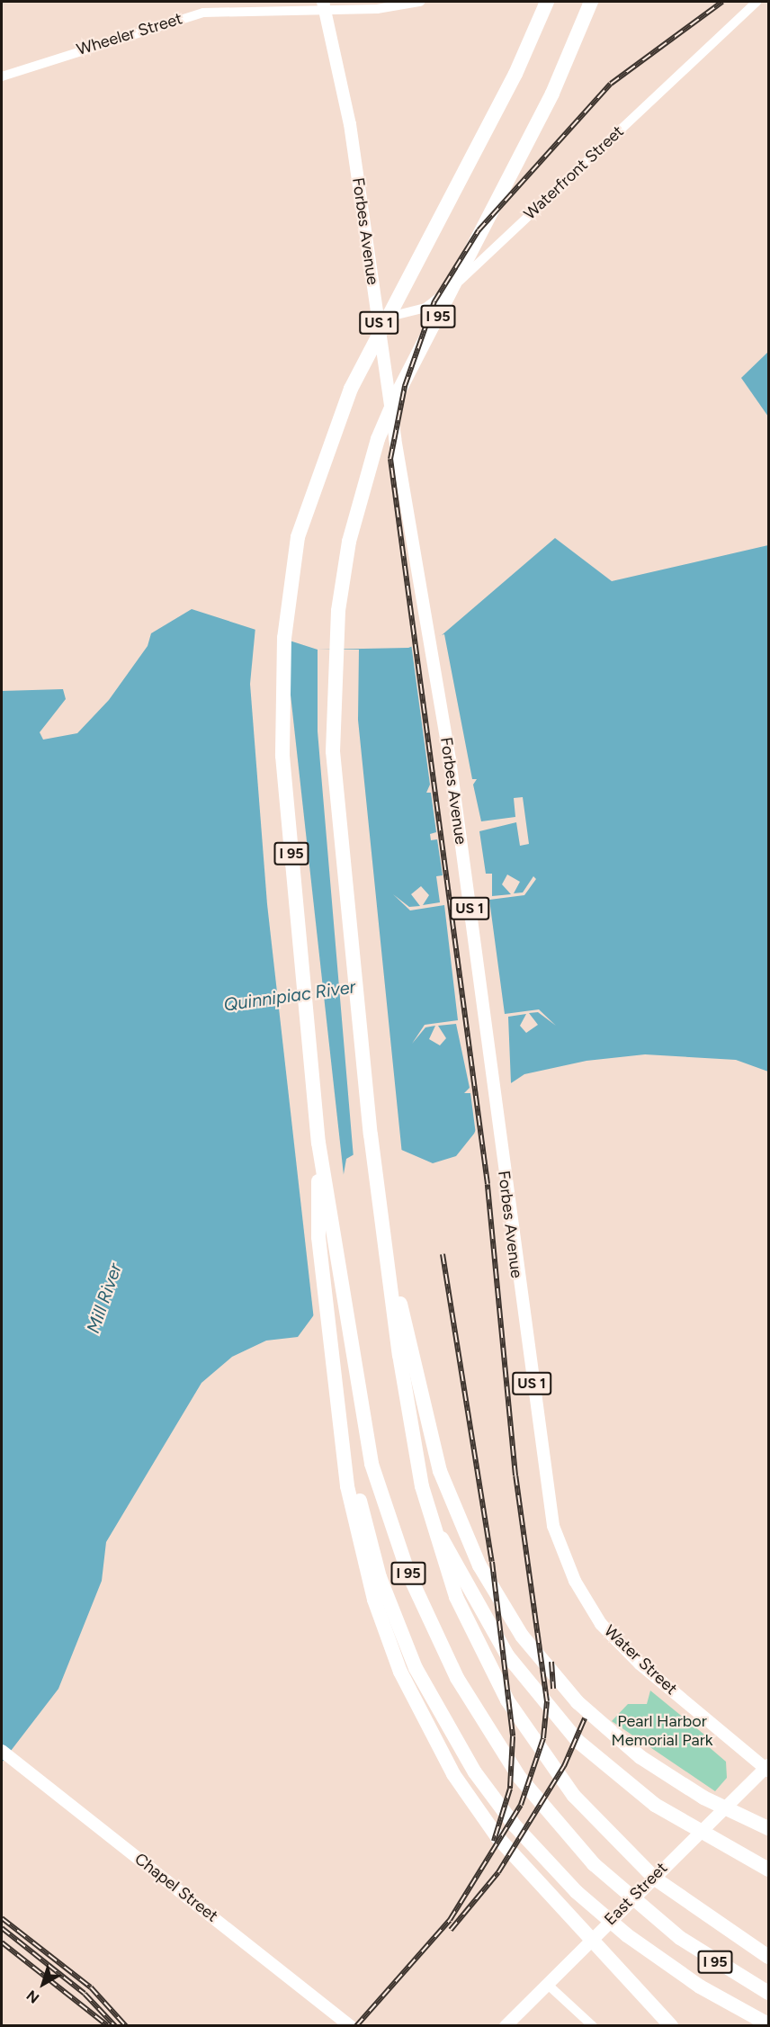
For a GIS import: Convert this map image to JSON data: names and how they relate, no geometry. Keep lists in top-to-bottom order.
{
  "streets": {
    "highway": ["I 95"],
    "main road": [
      "Forbes Avenue",
      "US 1",
      "Water Street",
      "Chapel Street",
      "East Street"
    ],
    "street": ["Wheeler Street", "Waterfront Street"]
  },
  "crossings": [
    ["Wheeler Street", "Forbes Avenue"],
    ["Waterfront Street", "Forbes Avenue"],
    ["Forbes Avenue", "Water Street"],
    ["Water Street", "East Street"]
  ],
  "water": ["Quinnipiac River", "Mill River"],
  "parks": ["Pearl Harbor Memorial Park"],
  "north": "bottom left"
}
